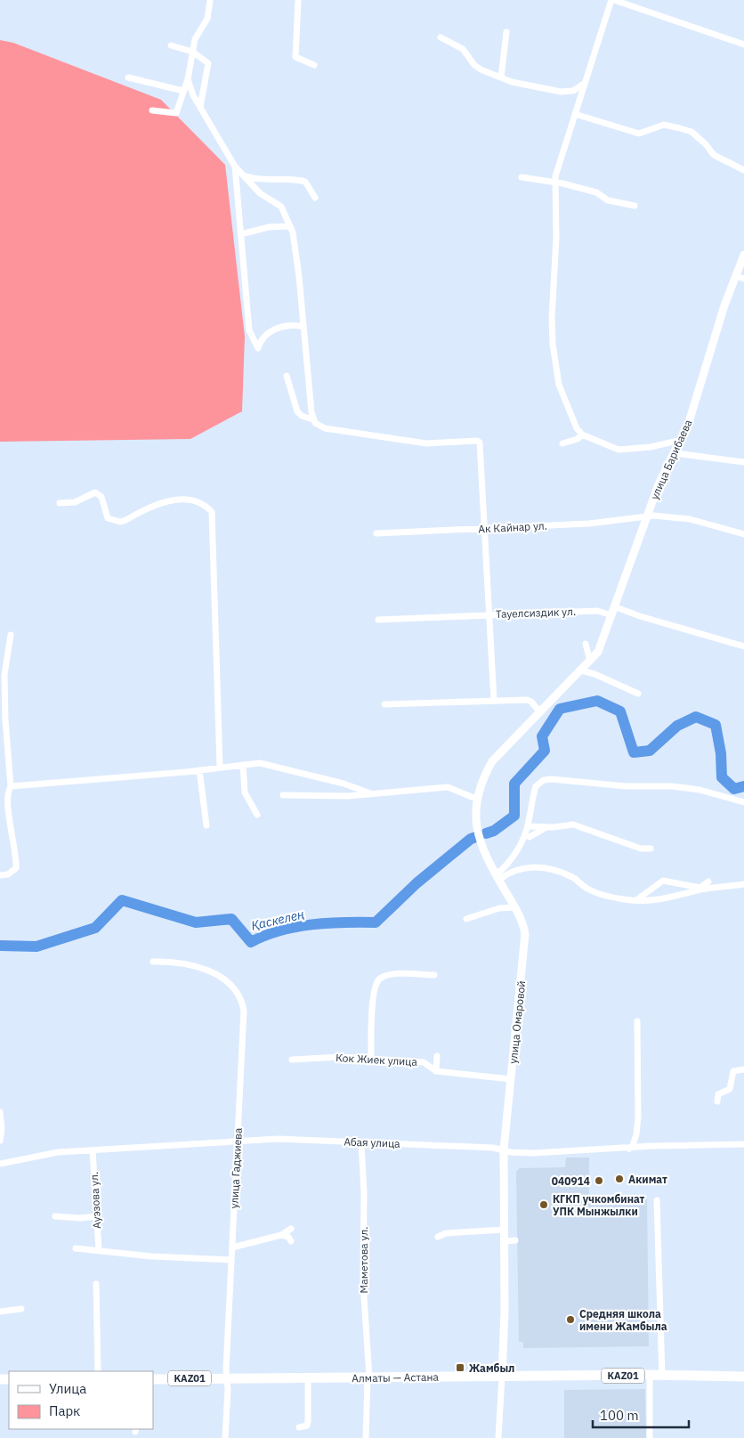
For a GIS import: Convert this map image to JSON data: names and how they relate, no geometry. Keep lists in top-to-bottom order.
{
  "streets": {
    "highway": ["KАZ01", "Алматы — Астана"],
    "street": [
      "улица Барибаева",
      "Ак Кайнар ул.",
      "Тауелсиздик ул.",
      "улица Омаровой",
      "Кок Жиек улица",
      "Абая улица",
      "улица Гаджиева",
      "Ауэзова ул.",
      "Маметова ул."
    ]
  },
  "crossings": [
    ["улица Барибаева", "Ак Кайнар ул."],
    ["улица Барибаева", "Тауелсиздик ул."],
    ["улица Барибаева", "улица Омаровой"],
    ["улица Омаровой", "Кок Жиек улица"],
    ["улица Омаровой", "Абая улица"],
    ["улица Омаровой", "Алматы — Астана"],
    ["Абая улица", "улица Гаджиева"],
    ["Абая улица", "Ауэзова ул."],
    ["Абая улица", "Маметова ул."],
    ["улица Гаджиева", "Алматы — Астана"],
    ["Маметова ул.", "Алматы — Астана"]
  ],
  "water": ["Қаскелең"],
  "places": {
    "other": [
      "Акимат",
      "040914",
      "КГКП учкомбинат УПК Мынжылки",
      "Средняя школа имени Жамбыла"
    ],
    "transit": ["Жамбыл"]
  },
  "legend": ["Улица", "Парк"],
  "scale_bar": "100 m"
}
